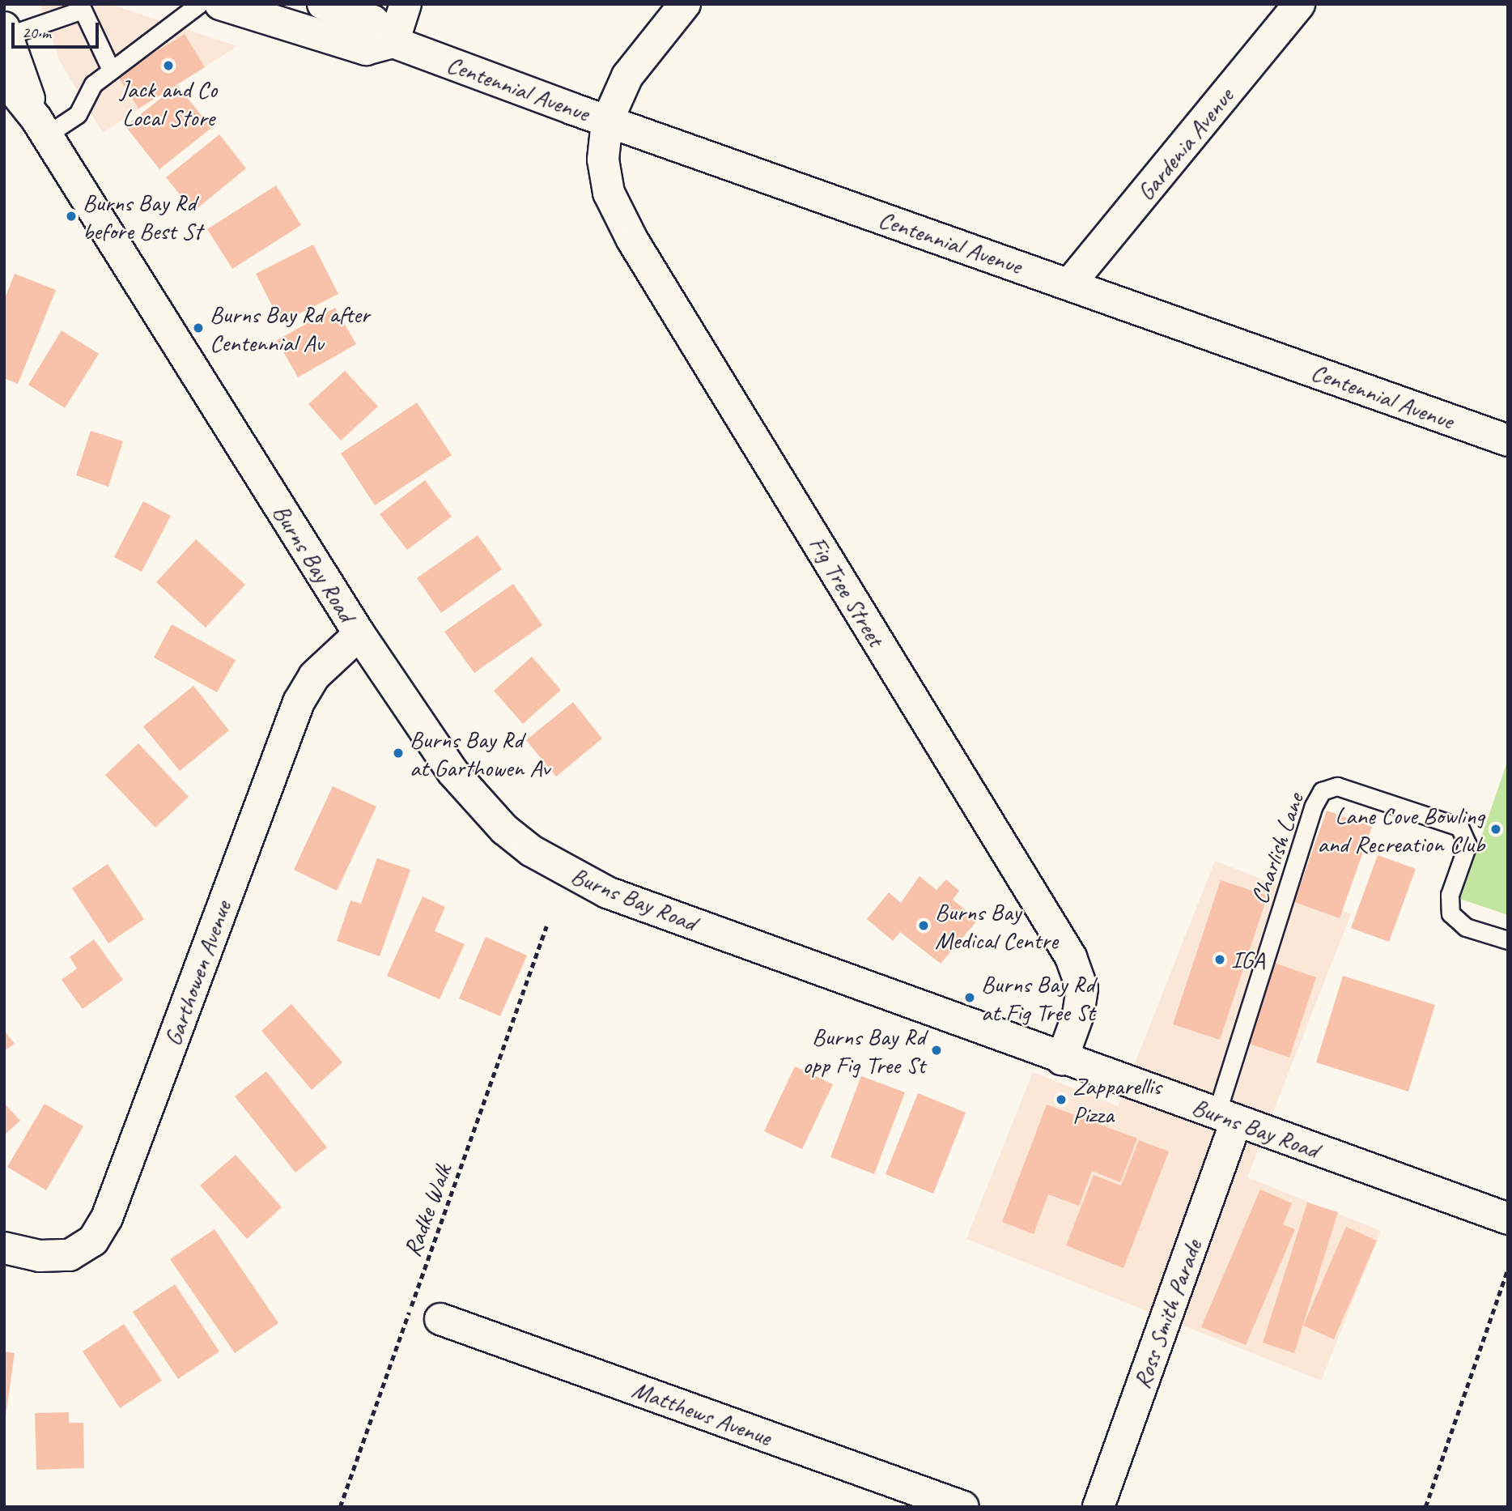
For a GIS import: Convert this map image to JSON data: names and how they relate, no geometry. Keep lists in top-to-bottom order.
{
  "streets": {
    "street": [
      "Centennial Avenue",
      "Gardenia Avenue",
      "Burns Bay Road",
      "Fig Tree Street",
      "Garthowen Avenue",
      "Ross Smith Parade",
      "Matthews Avenue"
    ],
    "lane": ["Charlish Lane"],
    "path": ["Radke Walk"]
  },
  "crossings": [
    ["Centennial Avenue", "Gardenia Avenue"],
    ["Centennial Avenue", "Fig Tree Street"],
    ["Burns Bay Road", "Fig Tree Street"],
    ["Burns Bay Road", "Charlish Lane"],
    ["Burns Bay Road", "Garthowen Avenue"],
    ["Burns Bay Road", "Ross Smith Parade"],
    ["Charlish Lane", "Ross Smith Parade"]
  ],
  "places": [
    "Jack and Co Local Store",
    "Burns Bay Rd before Best St",
    "Burns Bay Rd after Centennial Av",
    "Burns Bay Rd at Garthowen Av",
    "Lane Cove Bowling and Recreation Club",
    "Burns Bay Medical Centre",
    "IGA",
    "Burns Bay Rd at Fig Tree St",
    "Burns Bay Rd opp Fig Tree St",
    "Zapparellis Pizza"
  ],
  "scale_bar": "20 m"
}
